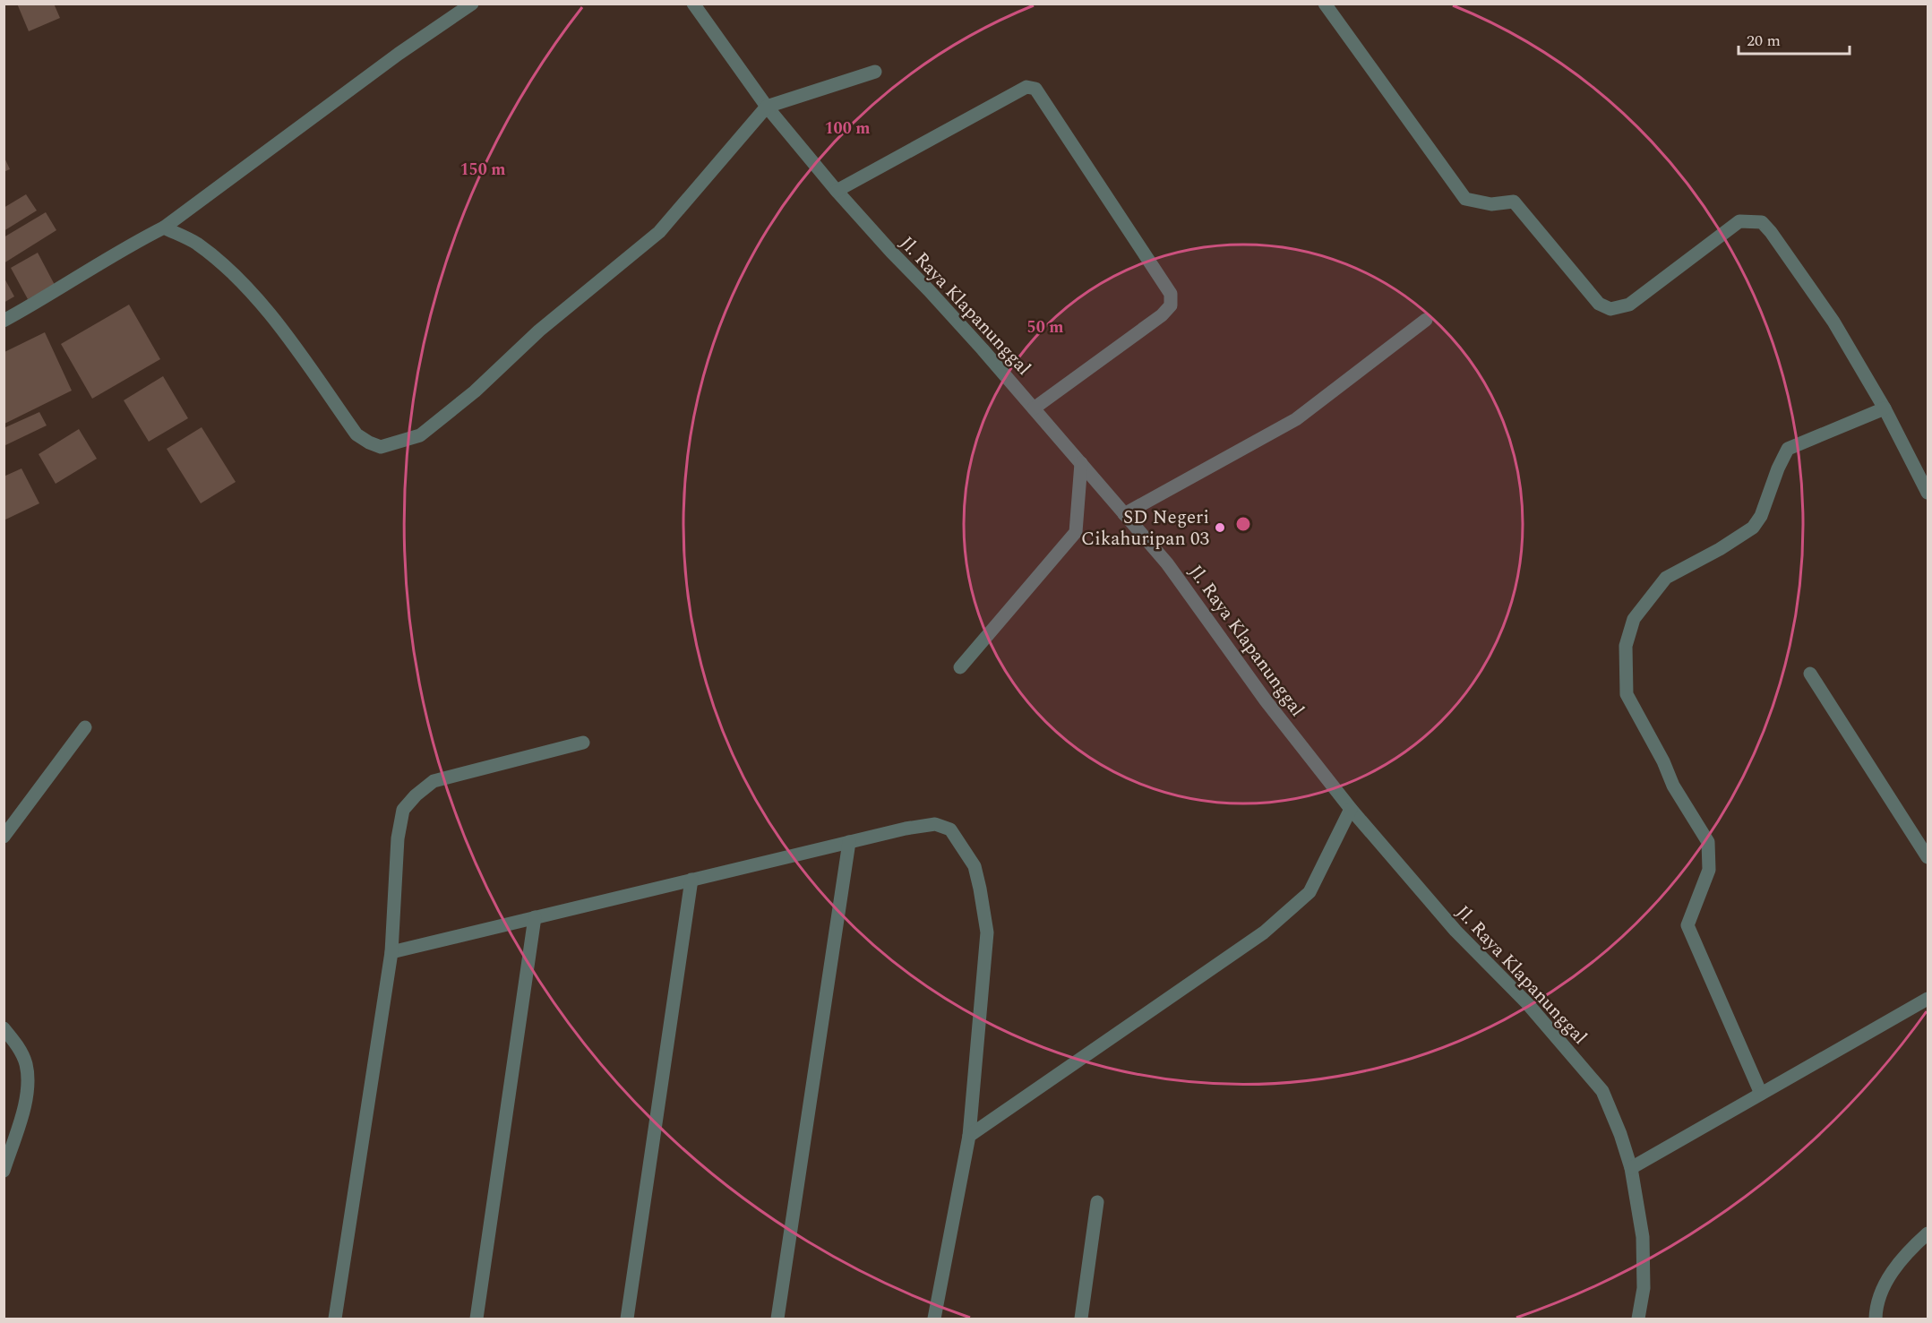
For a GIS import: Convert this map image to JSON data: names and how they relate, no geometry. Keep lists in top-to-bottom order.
{
  "streets": {
    "street": ["Jl. Raya Klapanunggal"]
  },
  "places": ["SD Negeri Cikahuripan 03"],
  "scale_bar": "20 m",
  "rings": ["100 m", "150 m", "50 m"]
}
